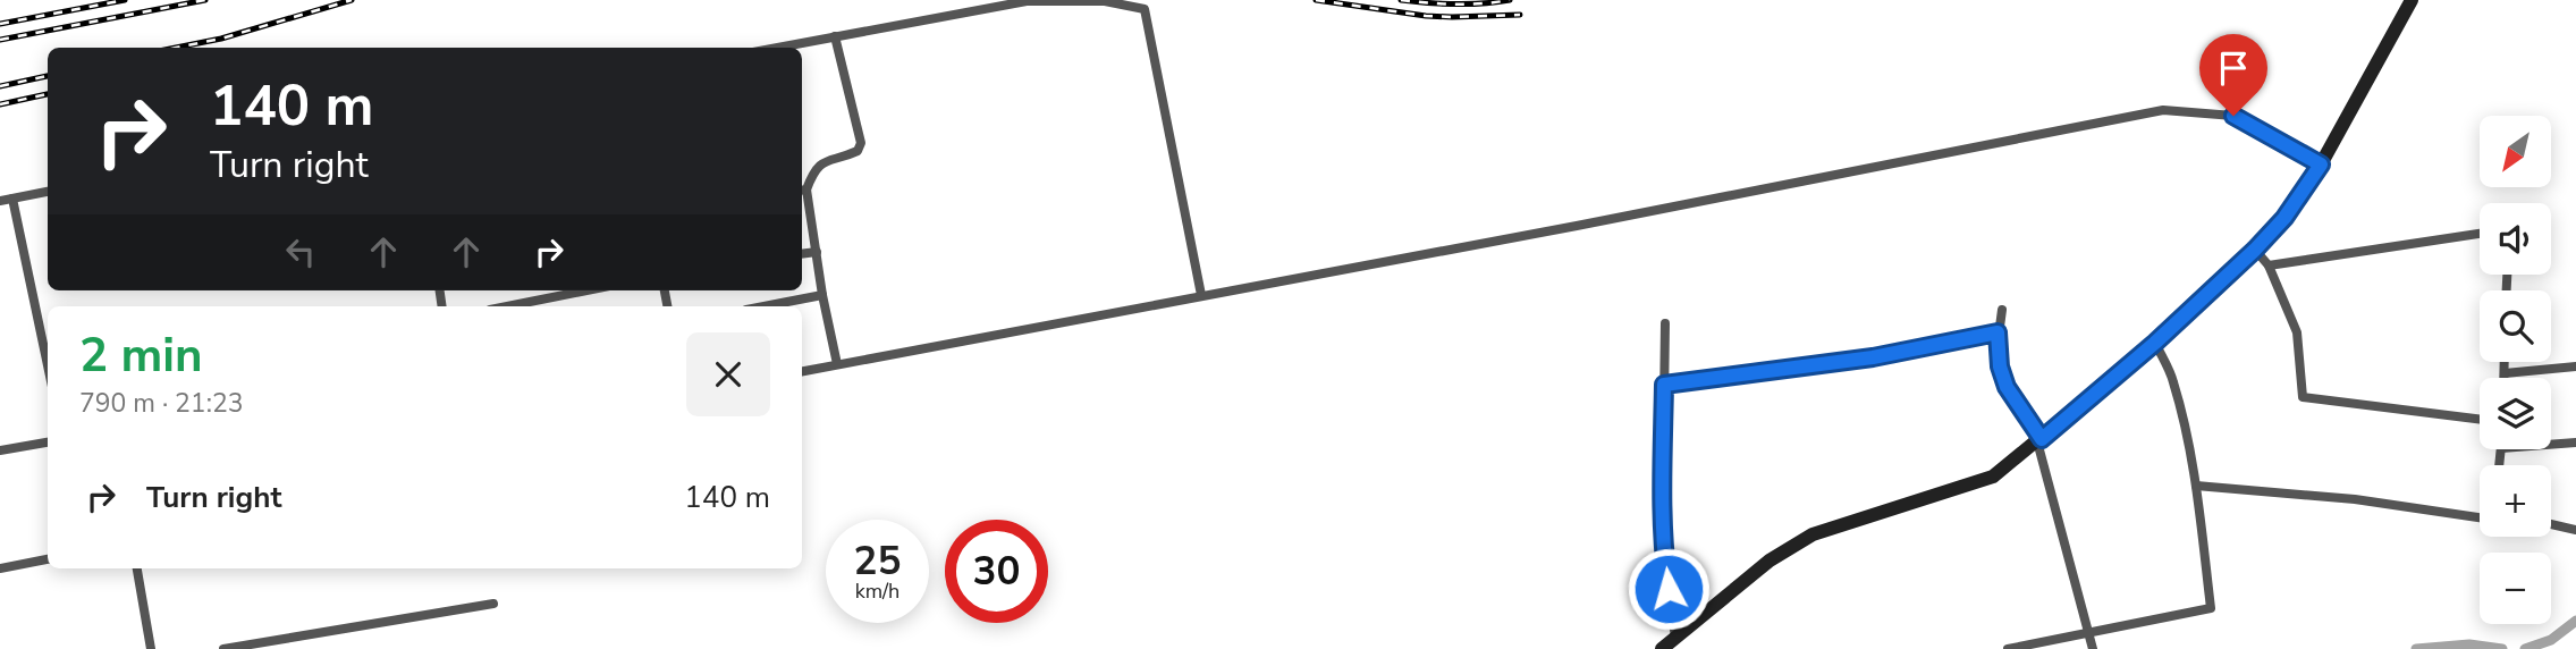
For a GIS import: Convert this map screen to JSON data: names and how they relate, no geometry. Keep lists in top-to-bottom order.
{
  "north": "bottom left",
  "page": {
    "turn": ["140 m", "Turn right"],
    "map_buttons": ["+", "−"],
    "heading": ["2 min", "790 m · 21:23"],
    "list": [
      {
        "name": "Turn right",
        "value": "140 m"
      }
    ],
    "speed": "25 km/h",
    "limit": "30"
  }
}
